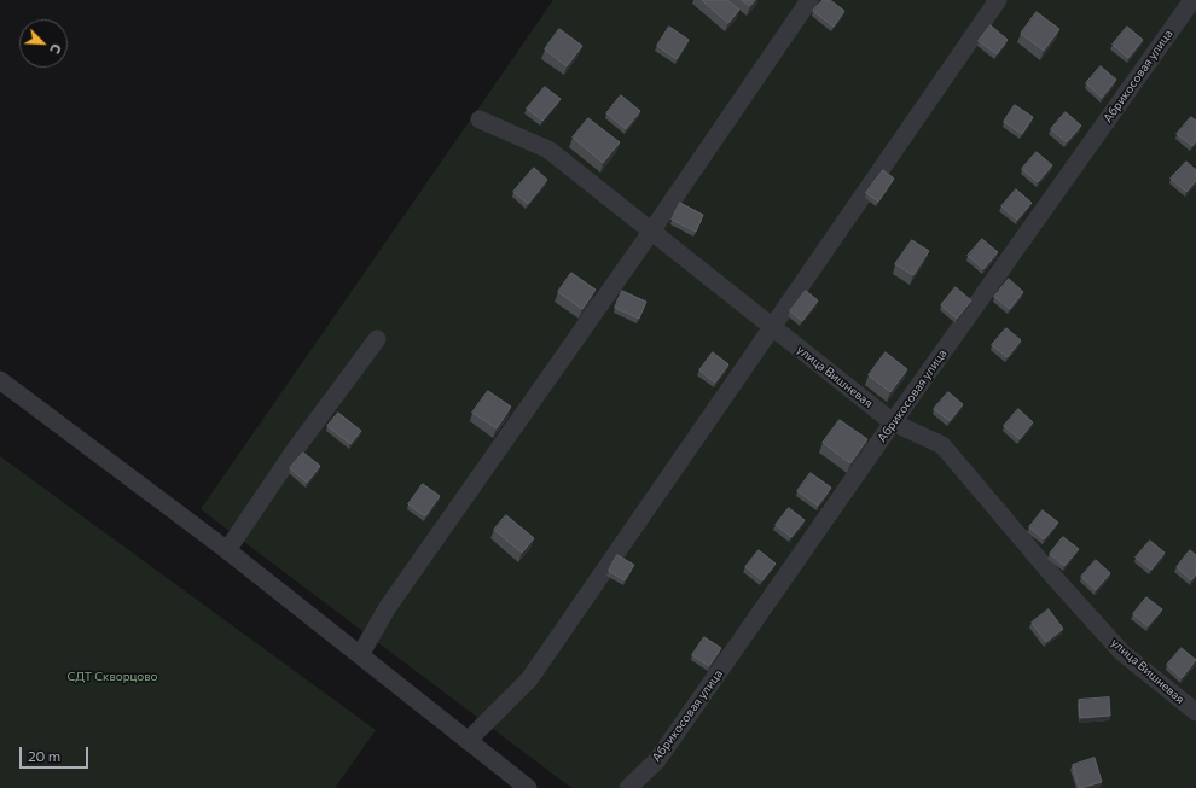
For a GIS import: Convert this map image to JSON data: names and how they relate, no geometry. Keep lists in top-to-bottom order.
{
  "streets": {
    "street": ["Абрикосовая улица", "улица Вишневая"]
  },
  "crossings": [
    ["Абрикосовая улица", "улица Вишневая"]
  ],
  "parks": ["СДТ Скворцово"],
  "scale_bar": "20 m",
  "north": "bottom right"
}
